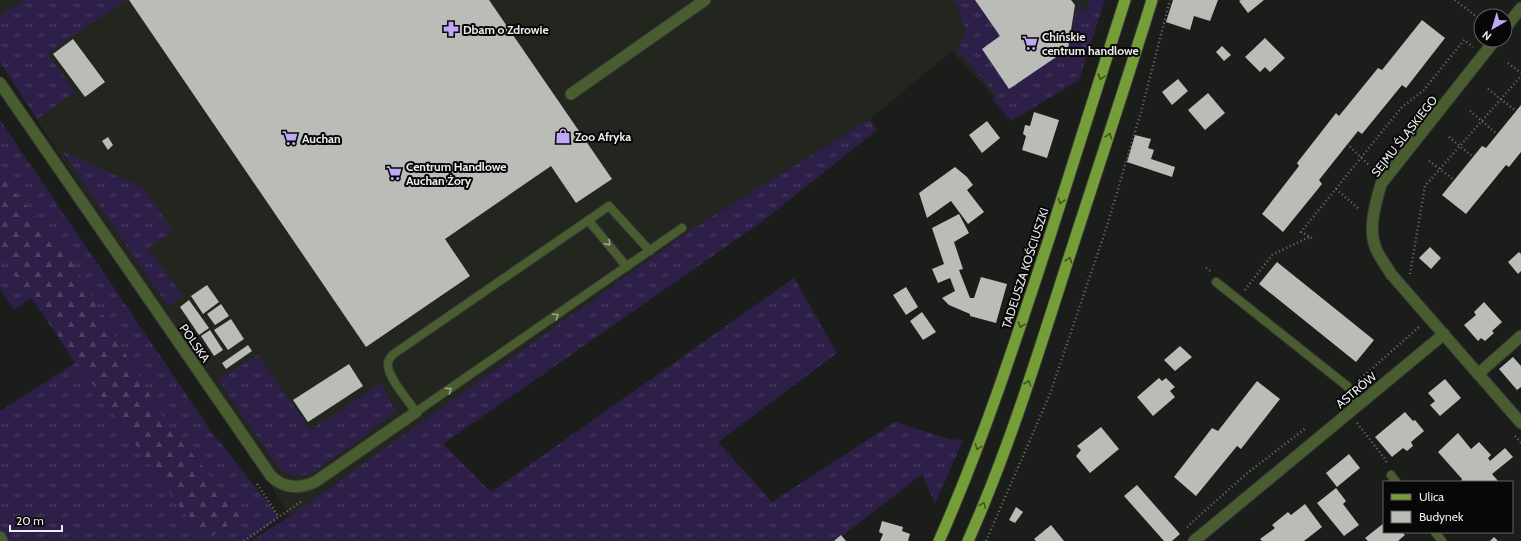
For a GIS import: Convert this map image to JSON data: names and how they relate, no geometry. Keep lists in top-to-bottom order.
{
  "streets": {
    "main road": ["TADEUSZA KOŚCIUSZKI"],
    "street": ["SEJMU ŚLĄSKIEGO", "POLSKA", "ASTRÓW"]
  },
  "crossings": [
    ["SEJMU ŚLĄSKIEGO", "ASTRÓW"]
  ],
  "places": {
    "pharmacy": ["Dbam o Zdrowie"],
    "supermarket": ["Chińskie centrum handlowe", "Auchan", "Centrum Handlowe Auchan Żory"],
    "shop": ["Zoo Afryka"]
  },
  "legend": ["Ulica", "Budynek"],
  "scale_bar": "20 m",
  "north": "bottom left"
}
